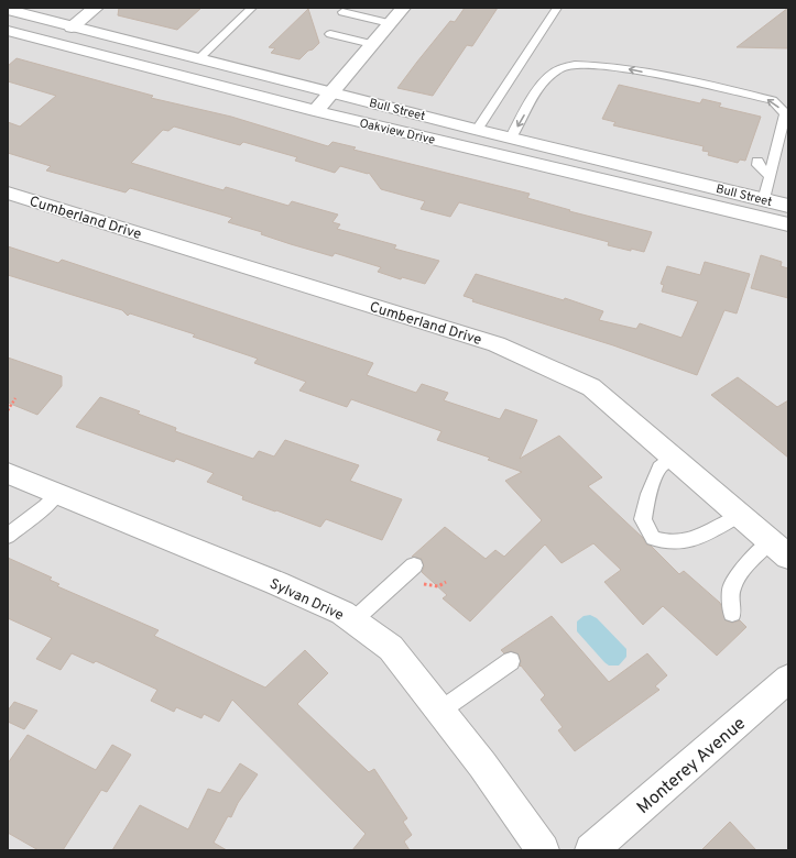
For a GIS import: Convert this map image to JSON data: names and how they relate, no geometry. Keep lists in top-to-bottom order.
{
  "streets": {
    "street": [
      "Bull Street",
      "Oakview Drive",
      "Cumberland Drive",
      "Sylvan Drive",
      "Monterey Avenue"
    ]
  }
}
